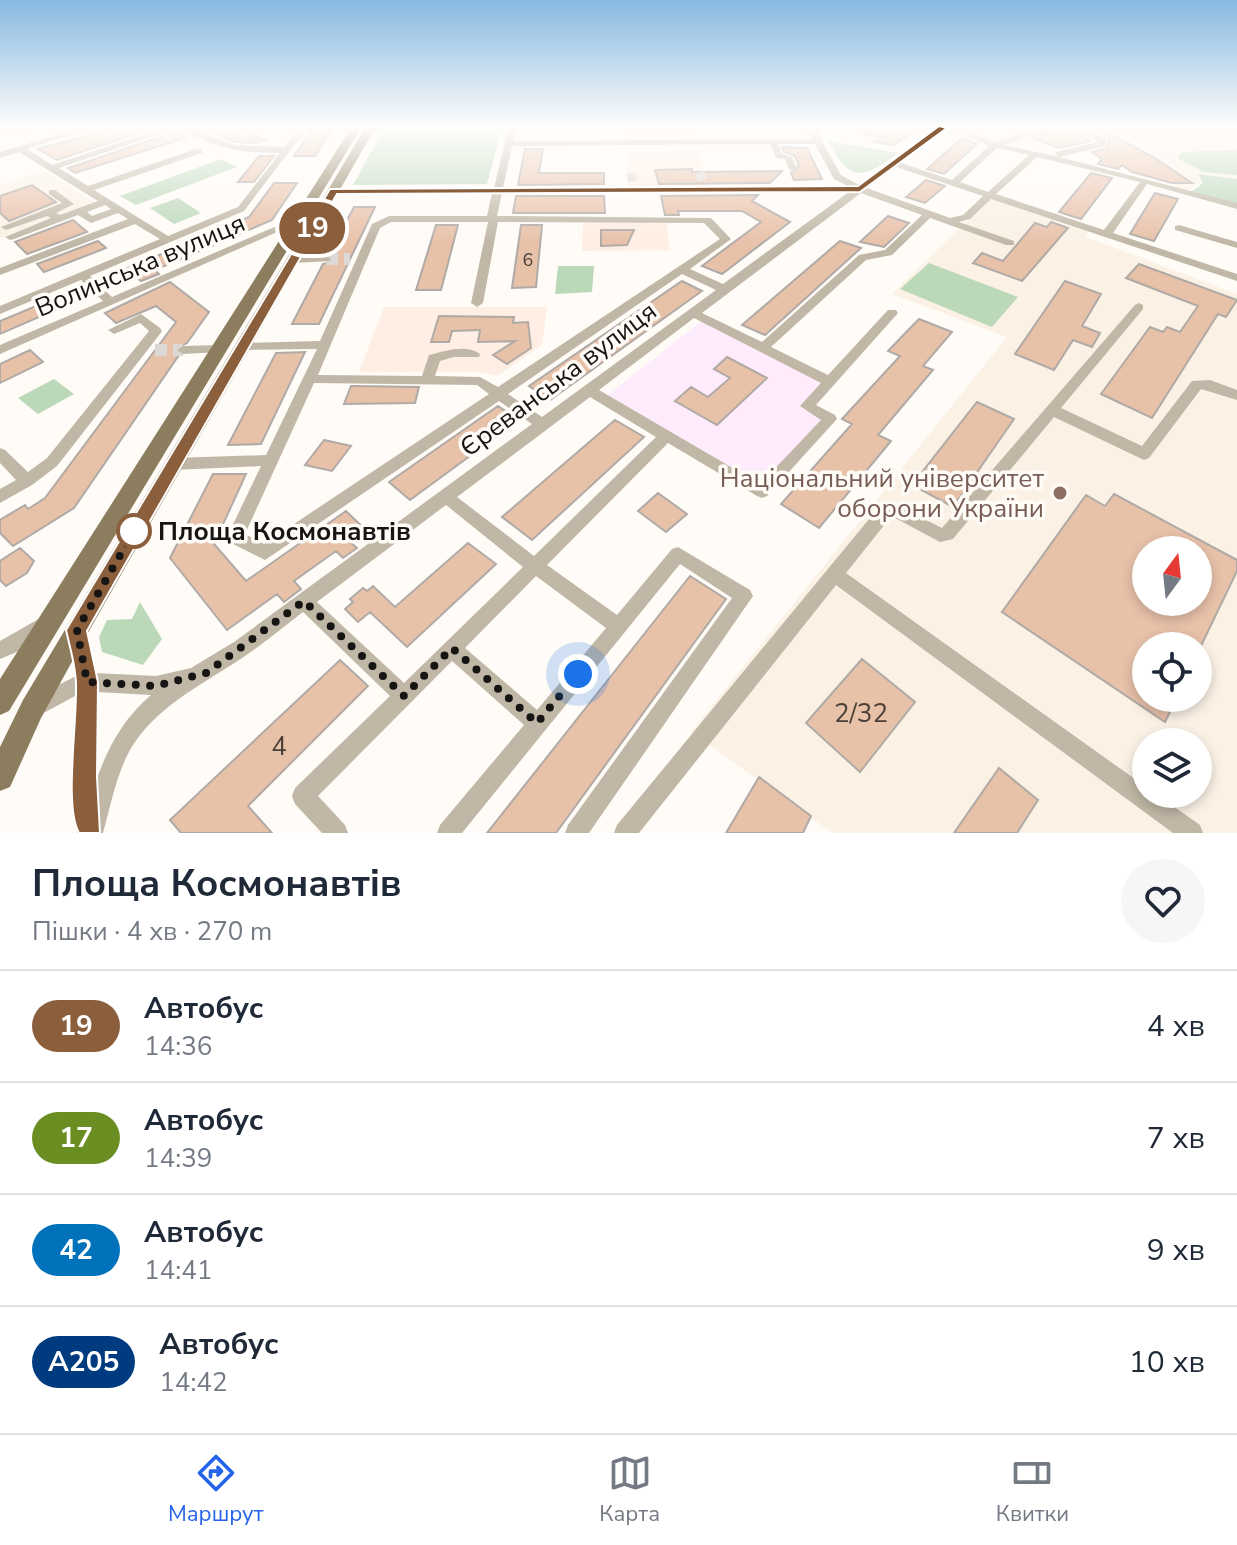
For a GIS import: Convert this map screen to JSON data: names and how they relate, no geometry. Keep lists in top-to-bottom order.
{
  "streets": {
    "street": ["Волинська вулиця", "Єреванська вулиця"]
  },
  "places": ["Національний університет оборони України", "Площа Космонавтів"],
  "lines": ["bus line 19"],
  "house_numbers": ["6", "2/32", "4"],
  "north": "top",
  "page": {
    "on_map": "19",
    "heading": ["Площа Космонавтів", "Пішки · 4 хв · 270 m"],
    "list": [
      {
        "mark": "19",
        "name": "Автобус",
        "note": "14:36",
        "value": "4 хв"
      },
      {
        "mark": "17",
        "name": "Автобус",
        "note": "14:39",
        "value": "7 хв"
      },
      {
        "mark": "42",
        "name": "Автобус",
        "note": "14:41",
        "value": "9 хв"
      },
      {
        "mark": "А205",
        "name": "Автобус",
        "note": "14:42",
        "value": "10 хв"
      }
    ],
    "tabs": ["Маршрут", "Карта", "Квитки"]
  }
}
